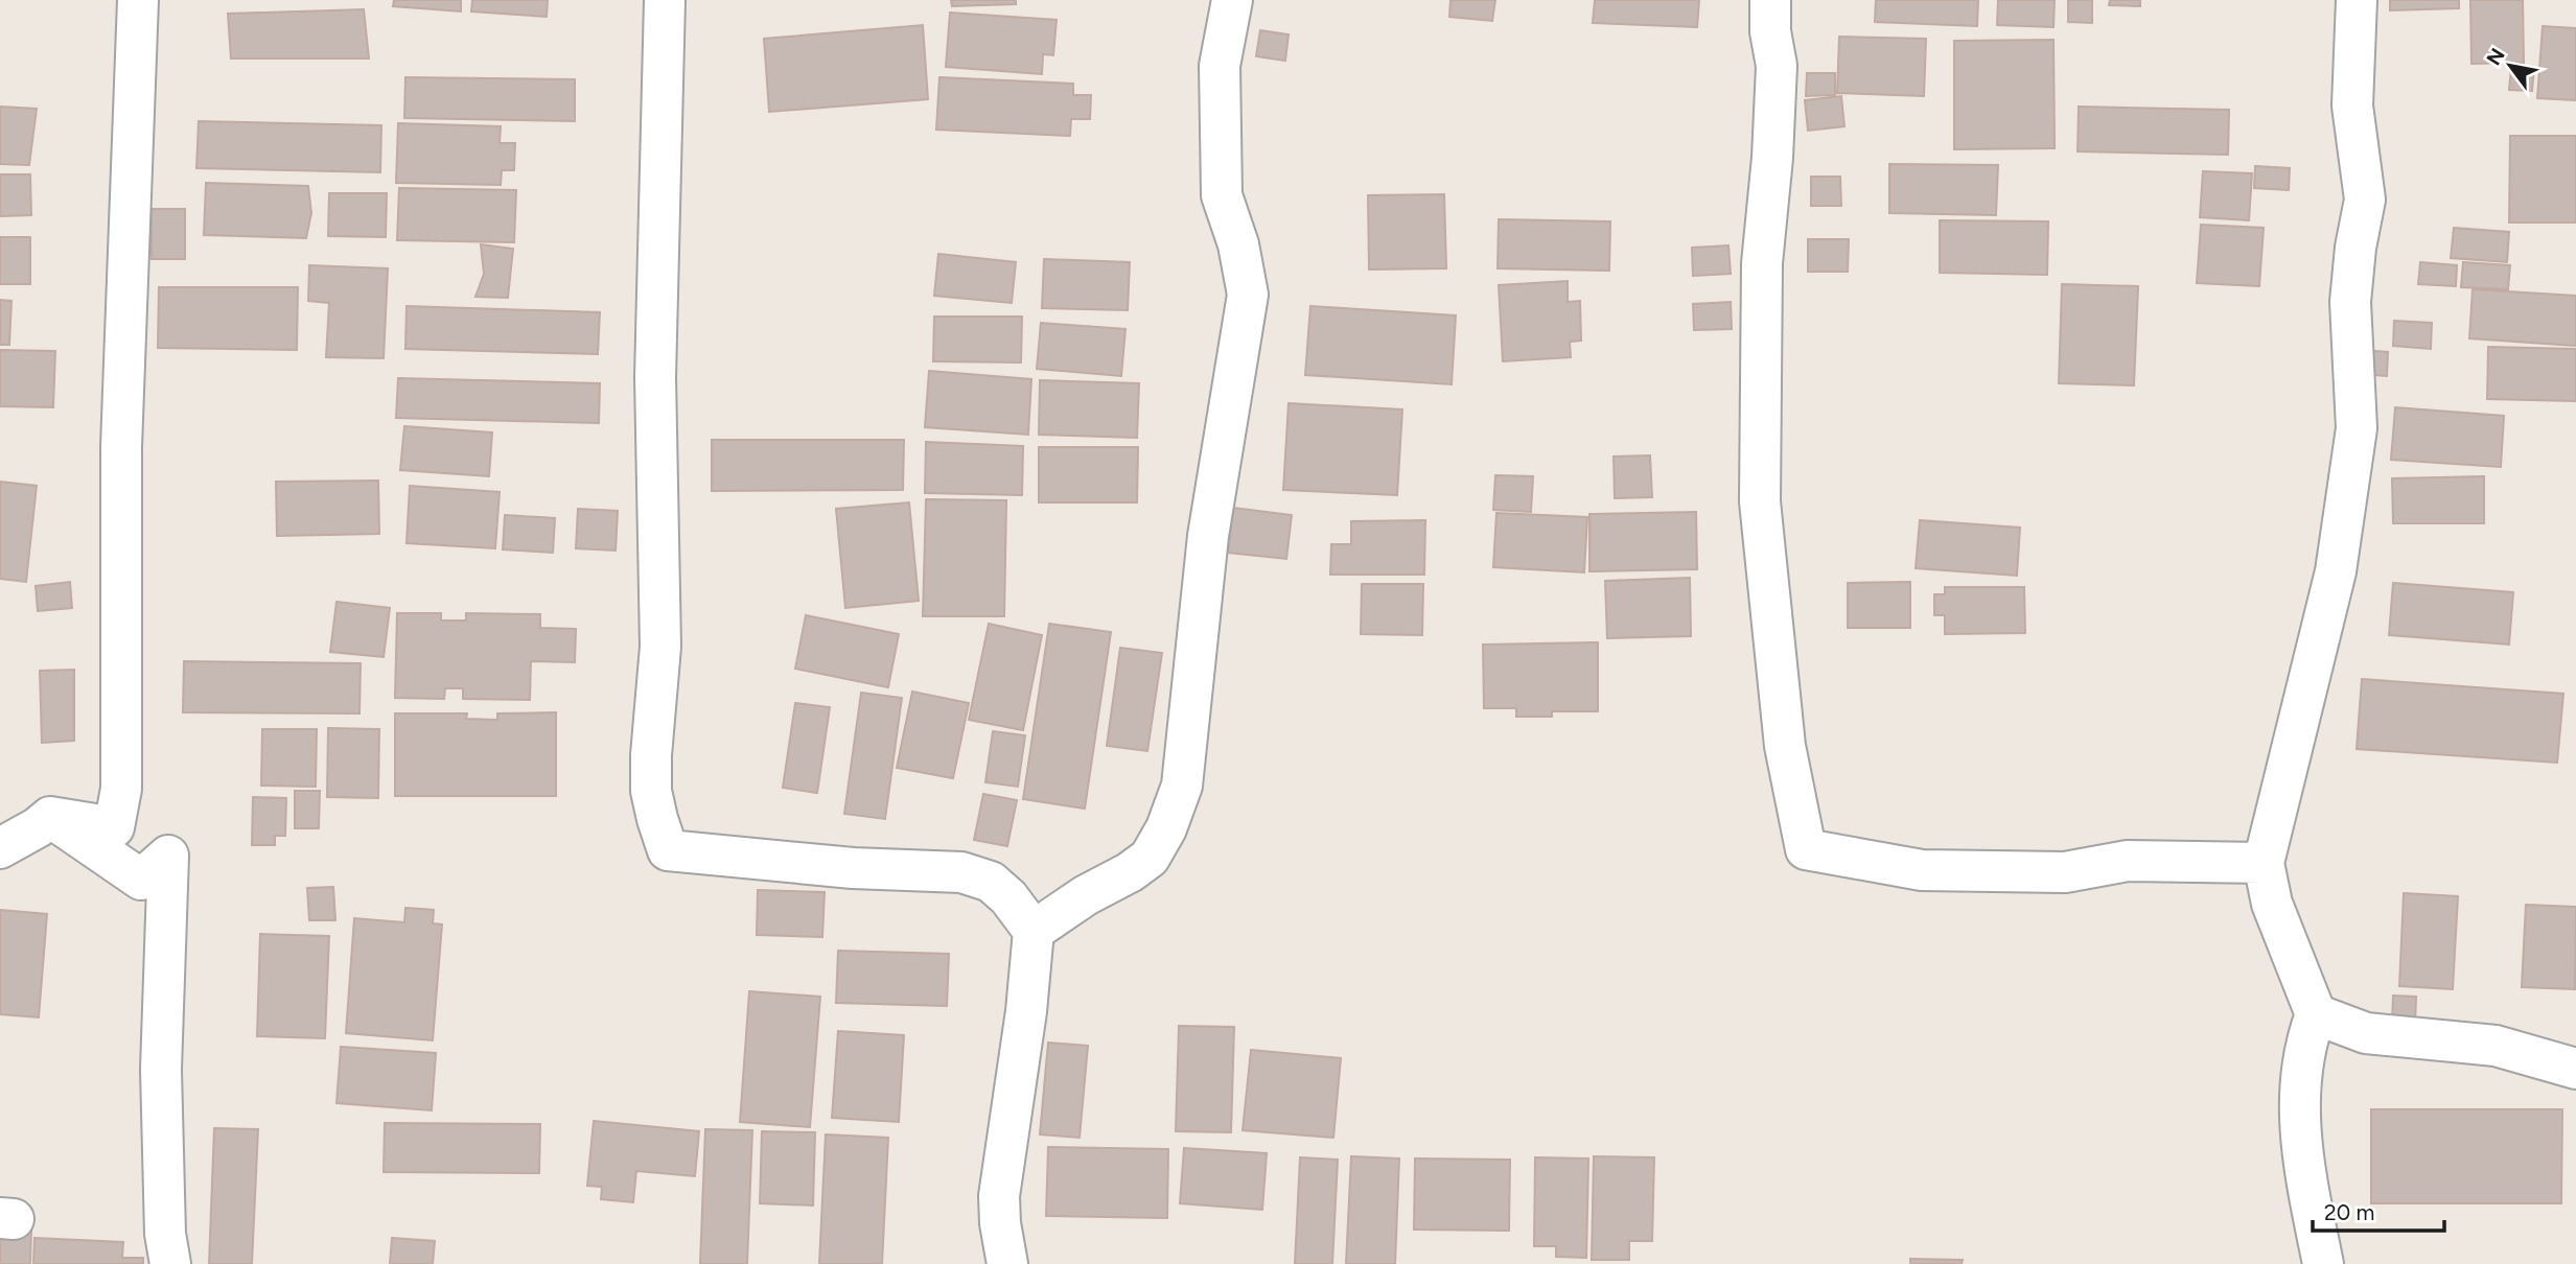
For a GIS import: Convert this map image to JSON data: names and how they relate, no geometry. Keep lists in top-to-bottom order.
{
  "scale_bar": "20 m",
  "north": "top left"
}
